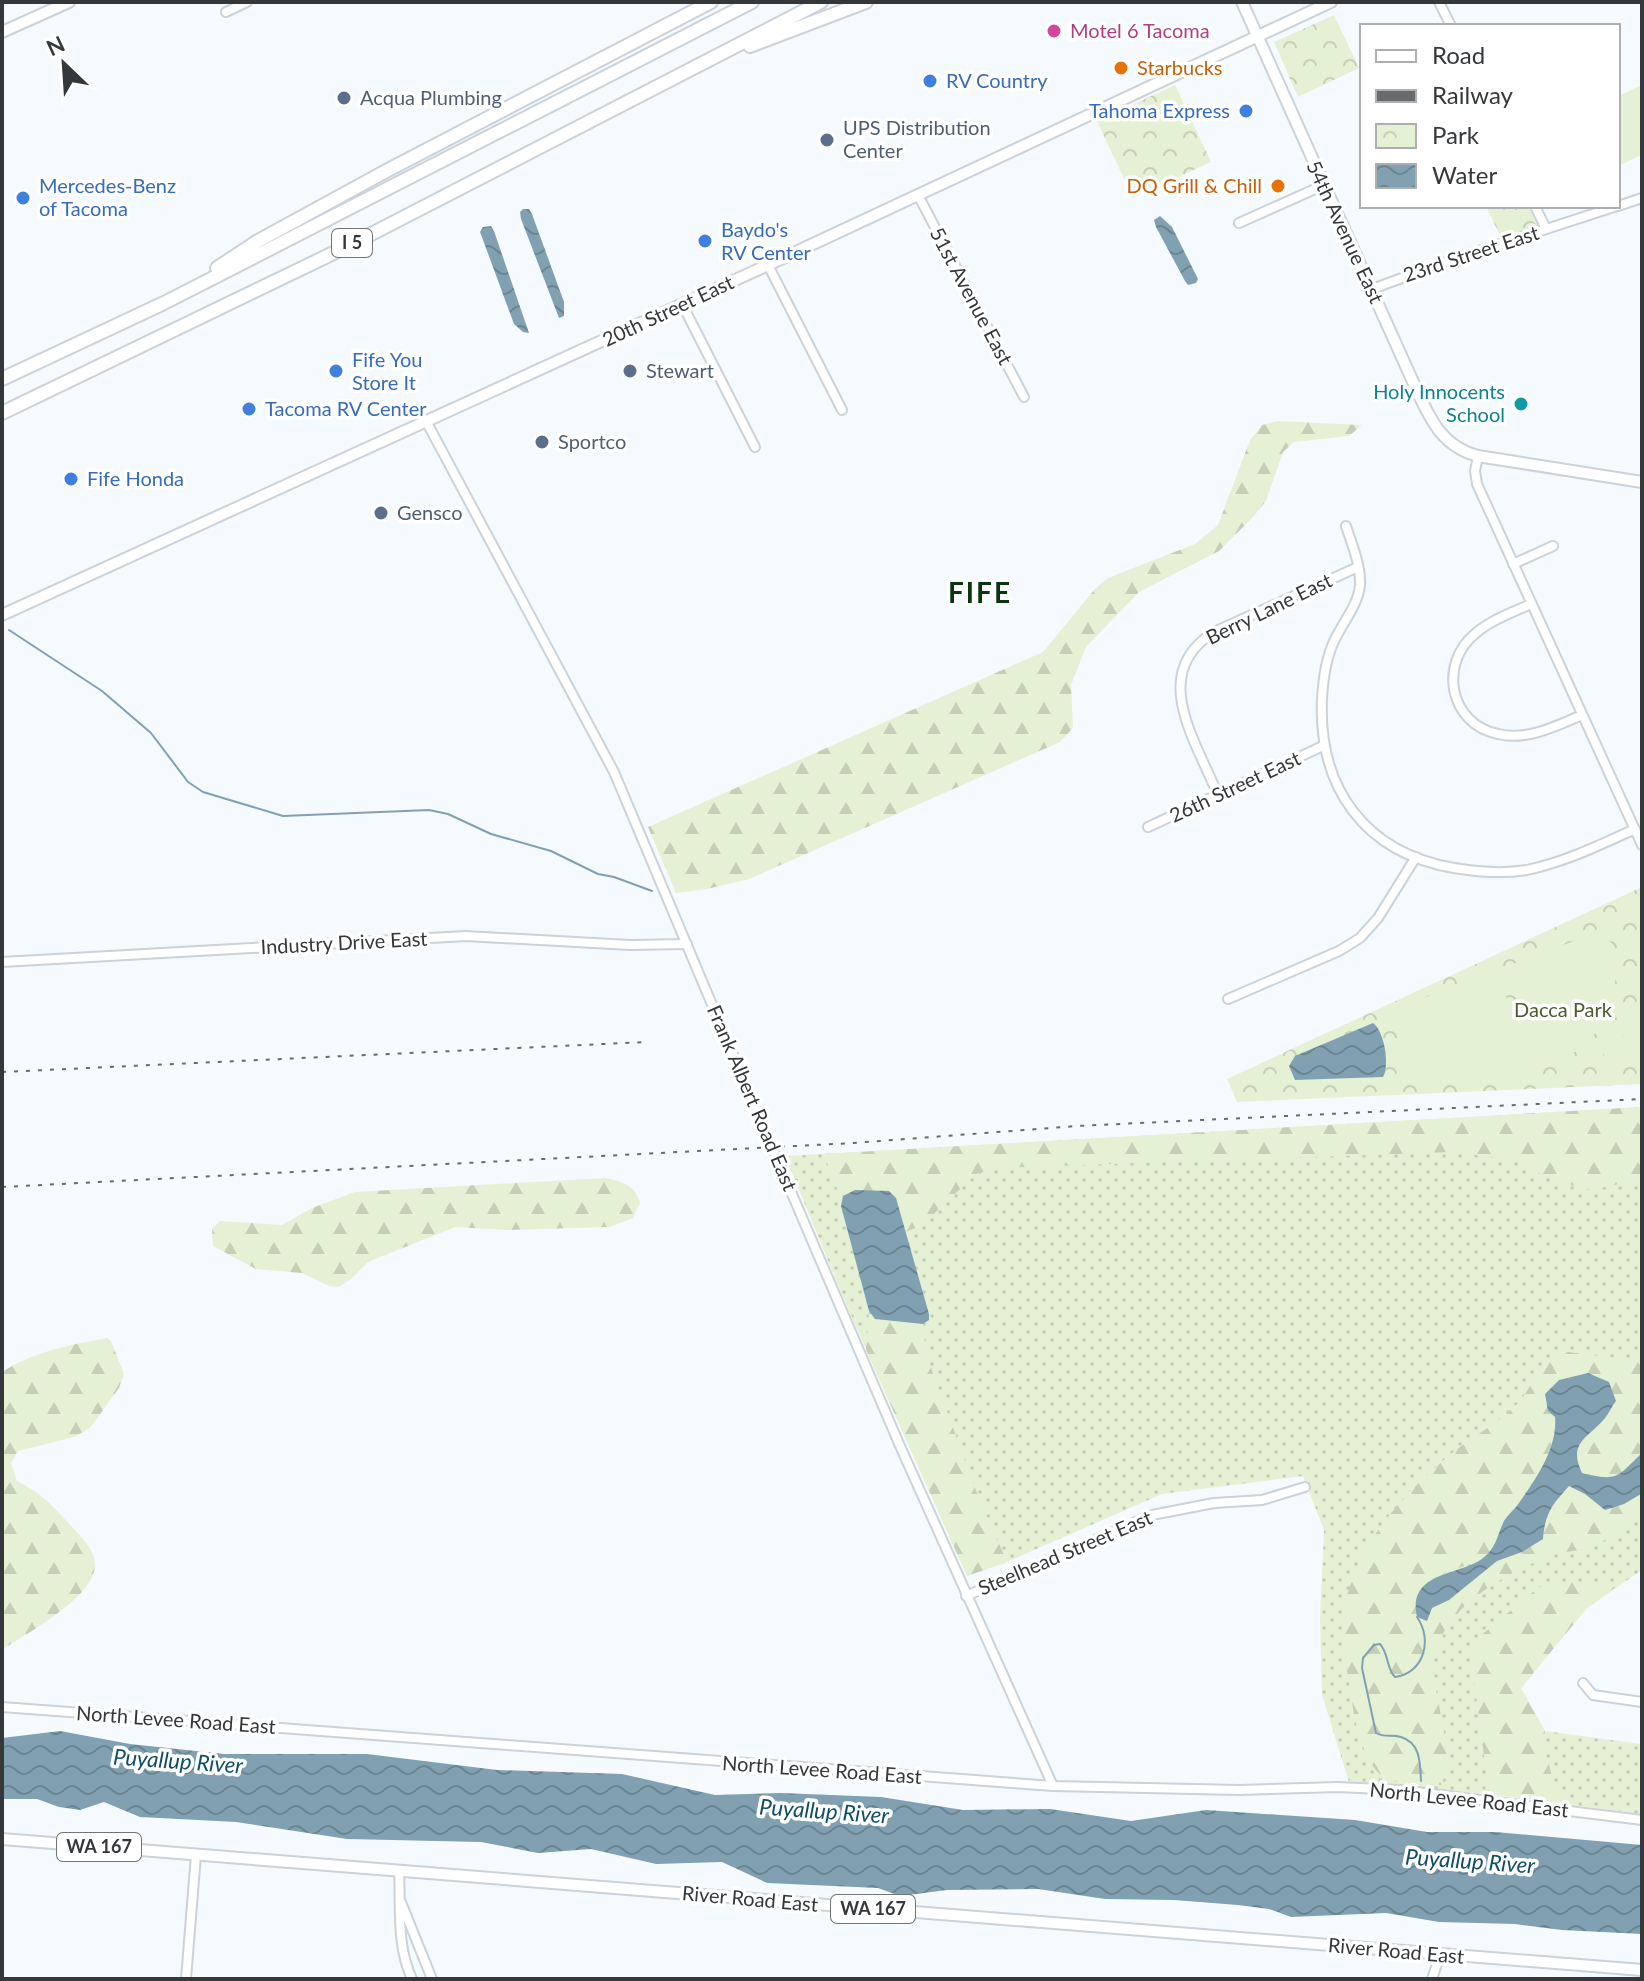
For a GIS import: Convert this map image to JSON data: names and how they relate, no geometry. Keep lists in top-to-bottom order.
{
  "streets": {
    "highway": ["I 5"],
    "main road": [
      "54th Avenue East",
      "20th Street East",
      "WA 167",
      "River Road East"
    ],
    "street": [
      "23rd Street East",
      "51st Avenue East",
      "Berry Lane East",
      "26th Street East",
      "Industry Drive East",
      "Frank Albert Road East",
      "Steelhead Street East",
      "North Levee Road East"
    ]
  },
  "crossings": [
    ["54th Avenue East", "23rd Street East"],
    ["54th Avenue East", "20th Street East"],
    ["51st Avenue East", "20th Street East"],
    ["20th Street East", "Frank Albert Road East"],
    ["Berry Lane East", "26th Street East"],
    ["Industry Drive East", "Frank Albert Road East"],
    ["Frank Albert Road East", "Steelhead Street East"],
    ["Frank Albert Road East", "North Levee Road East"]
  ],
  "districts": ["FIFE"],
  "water": ["Puyallup River"],
  "parks": ["Dacca Park"],
  "places": [
    "Motel 6 Tacoma",
    "Starbucks",
    "RV Country",
    "Acqua Plumbing",
    "Tahoma Express",
    "UPS Distribution Center",
    "DQ Grill & Chill",
    "Mercedes-Benz of Tacoma",
    "Baydo's RV Center",
    "Fife You Store It",
    "Stewart",
    "Holy Innocents School",
    "Tacoma RV Center",
    "Sportco",
    "Fife Honda",
    "Gensco"
  ],
  "legend": [
    "Road",
    "Railway",
    "Park",
    "Water"
  ],
  "north": "top left"
}
